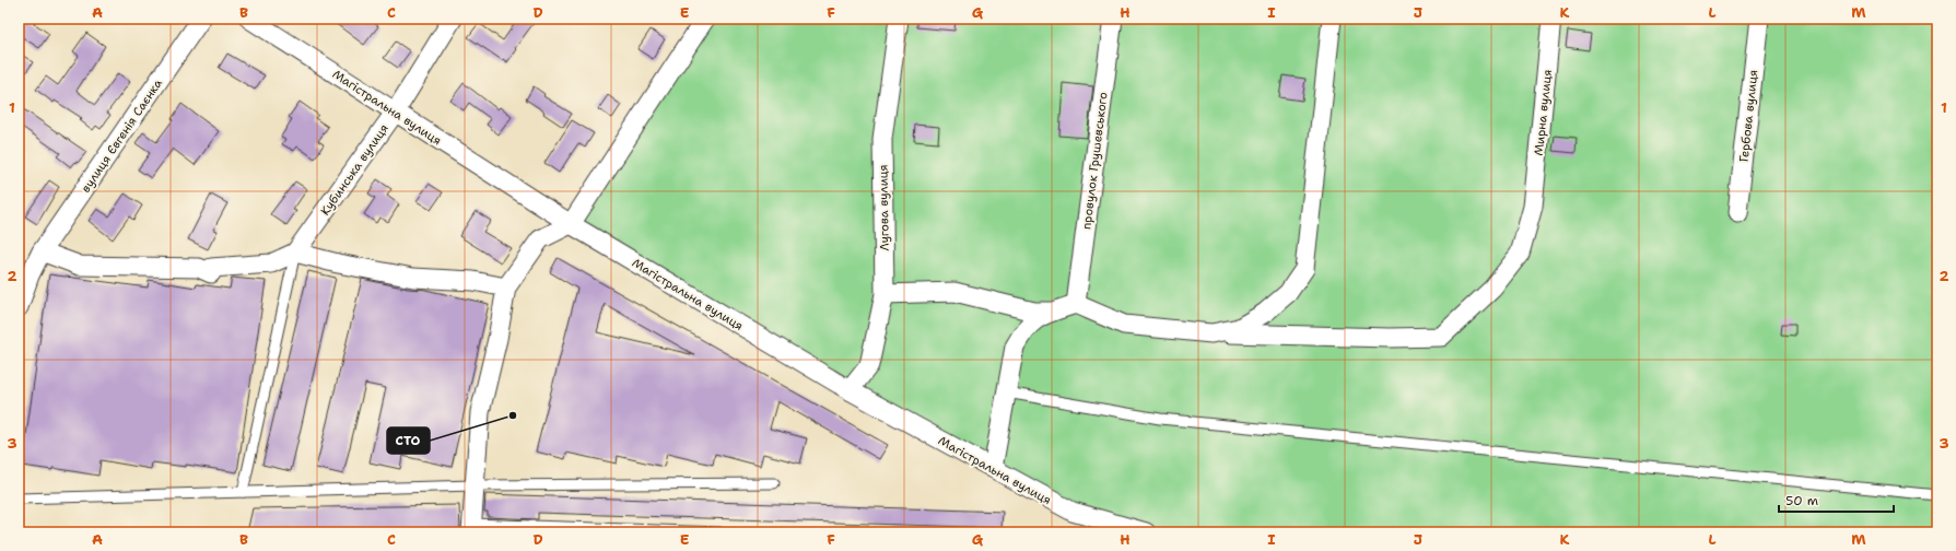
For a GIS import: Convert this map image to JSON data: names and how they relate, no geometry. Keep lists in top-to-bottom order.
{
  "streets": {
    "street": [
      "Магістральна вулиця",
      "Мирна вулиця",
      "Гербова вулиця",
      "вулиця Євгенія Саєнка",
      "провулок Грушевського",
      "Кубинська вулиця",
      "Лугова вулиця"
    ]
  },
  "crossings": [
    ["Магістральна вулиця", "Кубинська вулиця"],
    ["Магістральна вулиця", "Лугова вулиця"]
  ],
  "places": ["СТО"],
  "scale_bar": "50 m",
  "grid": {
    "columns": [
      "A",
      "B",
      "C",
      "D",
      "E",
      "F",
      "G",
      "H",
      "I",
      "J",
      "K",
      "L",
      "M"
    ],
    "rows": ["1", "2", "3"]
  }
}
